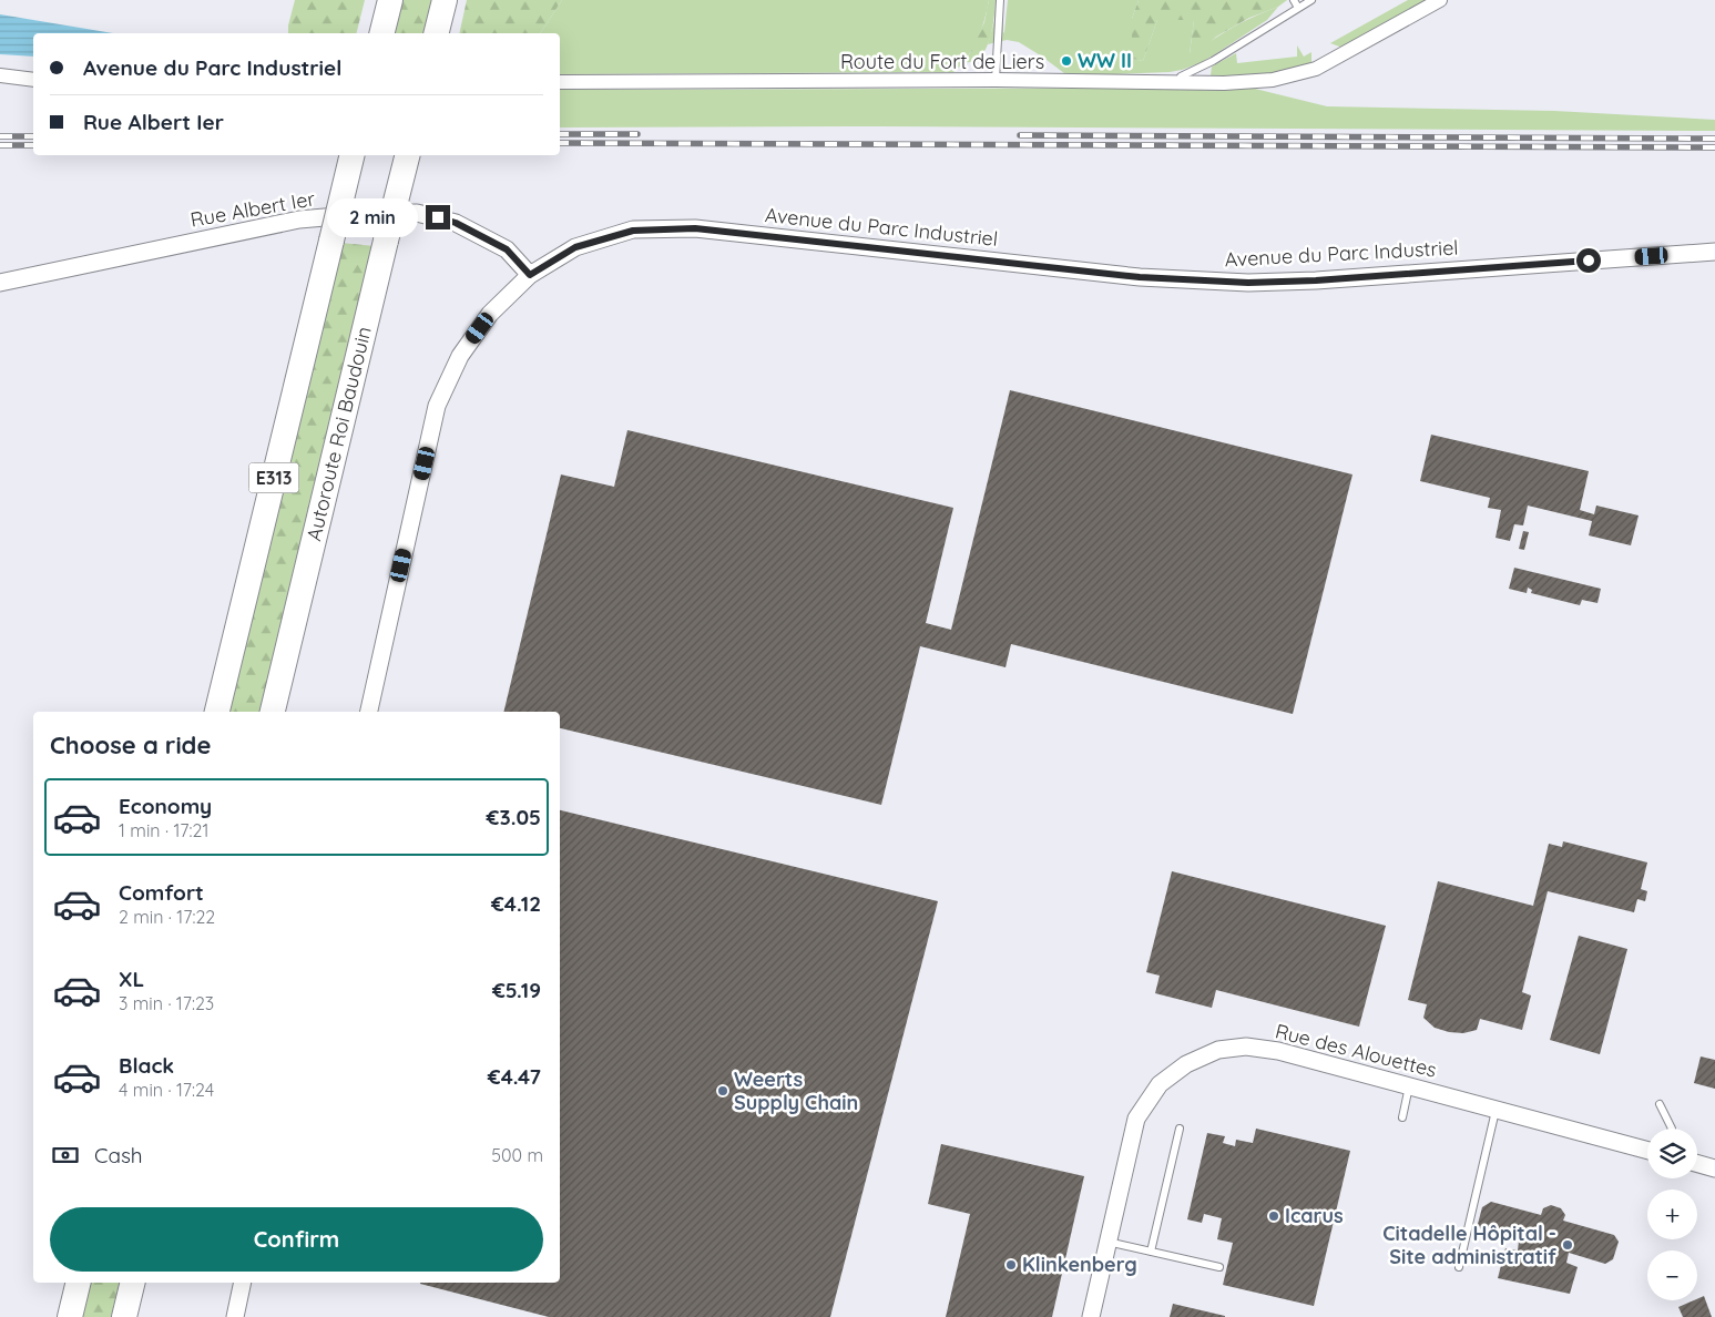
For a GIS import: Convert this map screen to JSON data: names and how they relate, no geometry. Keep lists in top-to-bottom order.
{
  "streets": {
    "highway": ["Autoroute Roi Baudouin", "E313"],
    "street": [
      "Route du Fort de Liers",
      "Rue Albert Ier",
      "Avenue du Parc Industriel",
      "Rue des Alouettes"
    ]
  },
  "crossings": [
    ["Rue Albert Ier", "Avenue du Parc Industriel"]
  ],
  "places": [
    "WW II",
    "Weerts Supply Chain",
    "Icarus",
    "Citadelle Hôpital - Site administratif",
    "Klinkenberg"
  ],
  "page": {
    "banner": ["Avenue du Parc Industriel", "Rue Albert Ier"],
    "bubble": "2 min",
    "heading": "Choose a ride",
    "list": [
      {
        "name": "Economy",
        "note": "1 min · 17:21",
        "value": "€3.05"
      },
      {
        "name": "Comfort",
        "note": "2 min · 17:22",
        "value": "€4.12"
      },
      {
        "name": "XL",
        "note": "3 min · 17:23",
        "value": "€5.19"
      },
      {
        "name": "Black",
        "note": "4 min · 17:24",
        "value": "€4.47"
      }
    ],
    "pay": ["Cash", "500 m"],
    "map_buttons": ["+", "−"],
    "buttons": "Confirm"
  }
}
